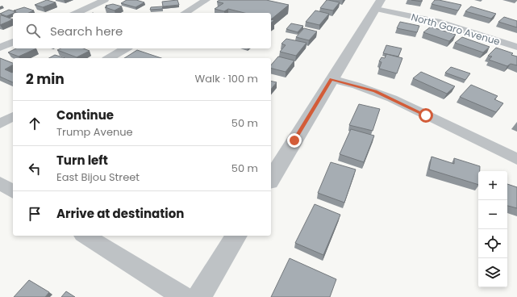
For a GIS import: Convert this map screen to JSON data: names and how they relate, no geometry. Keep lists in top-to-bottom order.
{
  "streets": {
    "street": ["North Garo Avenue"]
  },
  "page": {
    "search": "Search here",
    "heading": ["2 min", "Walk · 100 m"],
    "list": [
      ["Continue", "Trump Avenue", "50 m"],
      ["Turn left", "East Bijou Street", "50 m"],
      "Arrive at destination"
    ],
    "map_buttons": ["+", "−"]
  }
}
